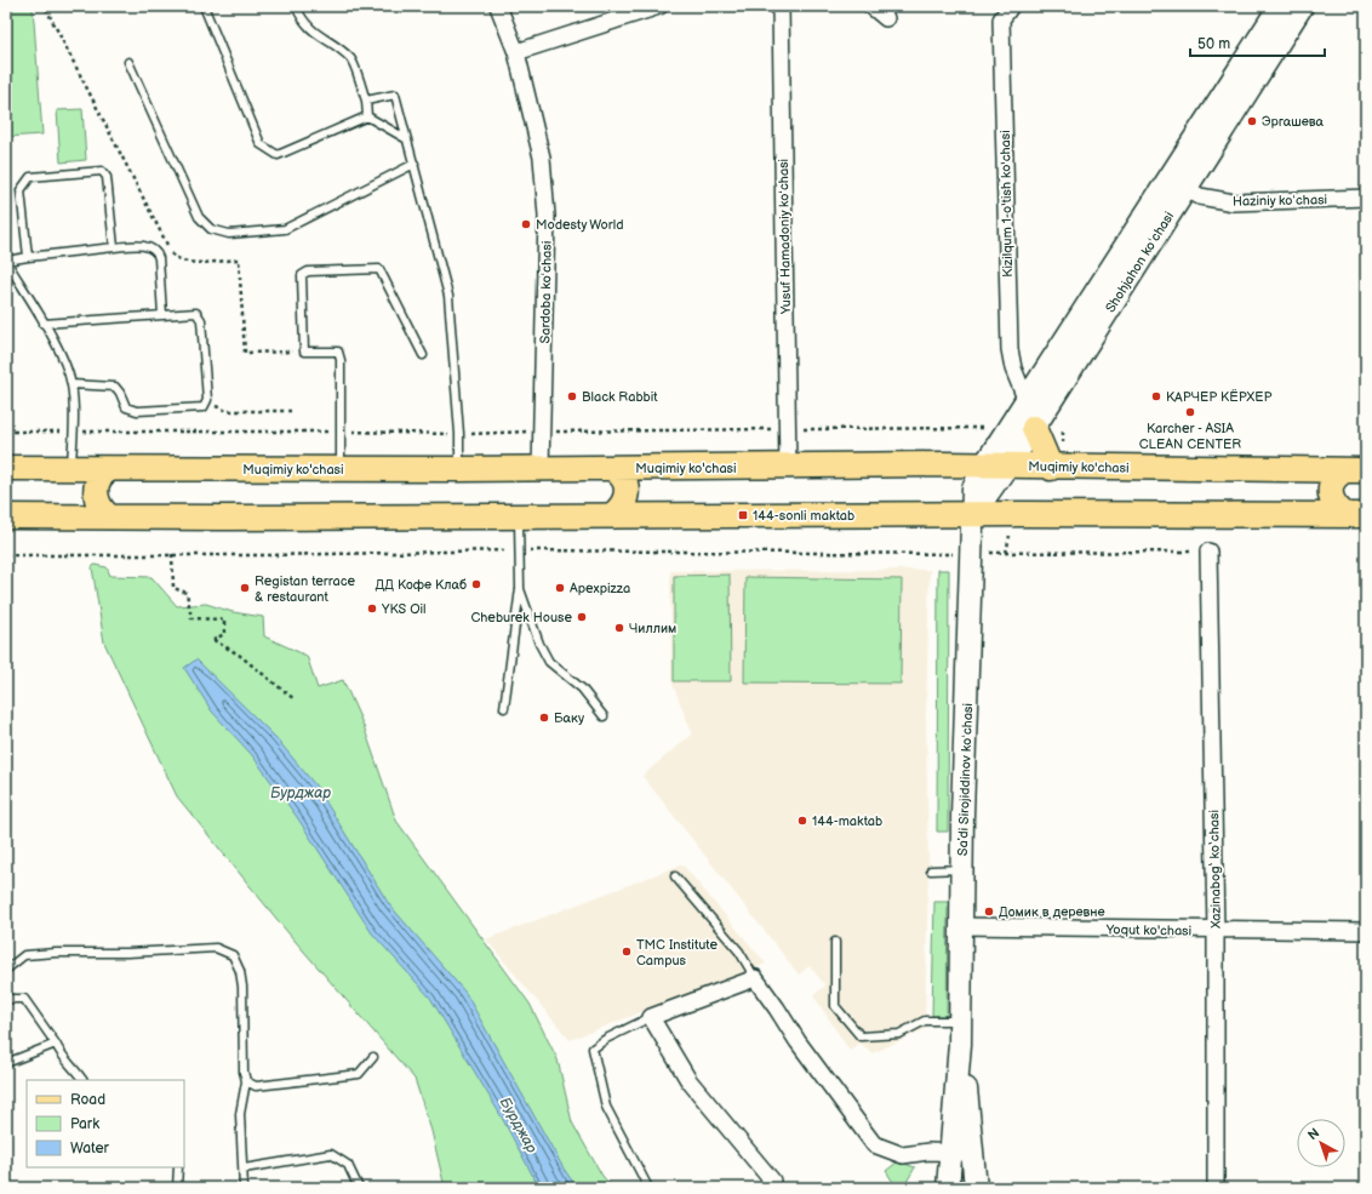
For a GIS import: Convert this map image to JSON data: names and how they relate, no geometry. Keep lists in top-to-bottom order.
{
  "streets": {
    "main road": ["Shohjahon koʻchasi", "Muqimiy ko'chasi", "Saʼdi Sirojiddinov koʻchasi"],
    "street": [
      "Haziniy koʻchasi",
      "Kizilqum 1-o'tish ko'chasi",
      "Yusuf Hamadoniy koʻchasi",
      "Sardoba koʻchasi",
      "Xazinabog‘ ko‘chasi",
      "Yoqut ko'chasi"
    ]
  },
  "crossings": [
    ["Haziniy koʻchasi", "Shohjahon koʻchasi"],
    ["Kizilqum 1-o'tish ko'chasi", "Shohjahon koʻchasi"],
    ["Yusuf Hamadoniy koʻchasi", "Muqimiy ko'chasi"],
    ["Shohjahon koʻchasi", "Muqimiy ko'chasi"],
    ["Shohjahon koʻchasi", "Saʼdi Sirojiddinov koʻchasi"],
    ["Sardoba koʻchasi", "Muqimiy ko'chasi"],
    ["Muqimiy ko'chasi", "Saʼdi Sirojiddinov koʻchasi"],
    ["Saʼdi Sirojiddinov koʻchasi", "Yoqut ko'chasi"],
    ["Xazinabog‘ ko‘chasi", "Yoqut ko'chasi"]
  ],
  "water": ["Бурджар"],
  "places": {
    "other": [
      "Эргашева",
      "Modesty World",
      "Black Rabbit",
      "КАРЧЕР КЁРХЕР",
      "Karcher - ASIA CLEAN CENTER",
      "ДД Кофе Клаб",
      "Registan terrace & restaurant",
      "Apexpizza",
      "YKS Oil",
      "Cheburek House",
      "Чиллим",
      "Баку",
      "144-maktab",
      "Домик в деревне",
      "TMC Institute Campus"
    ],
    "transit": ["144-sonli maktab"]
  },
  "legend": ["Road", "Park", "Water"],
  "scale_bar": "50 m",
  "north": "top left"
}
